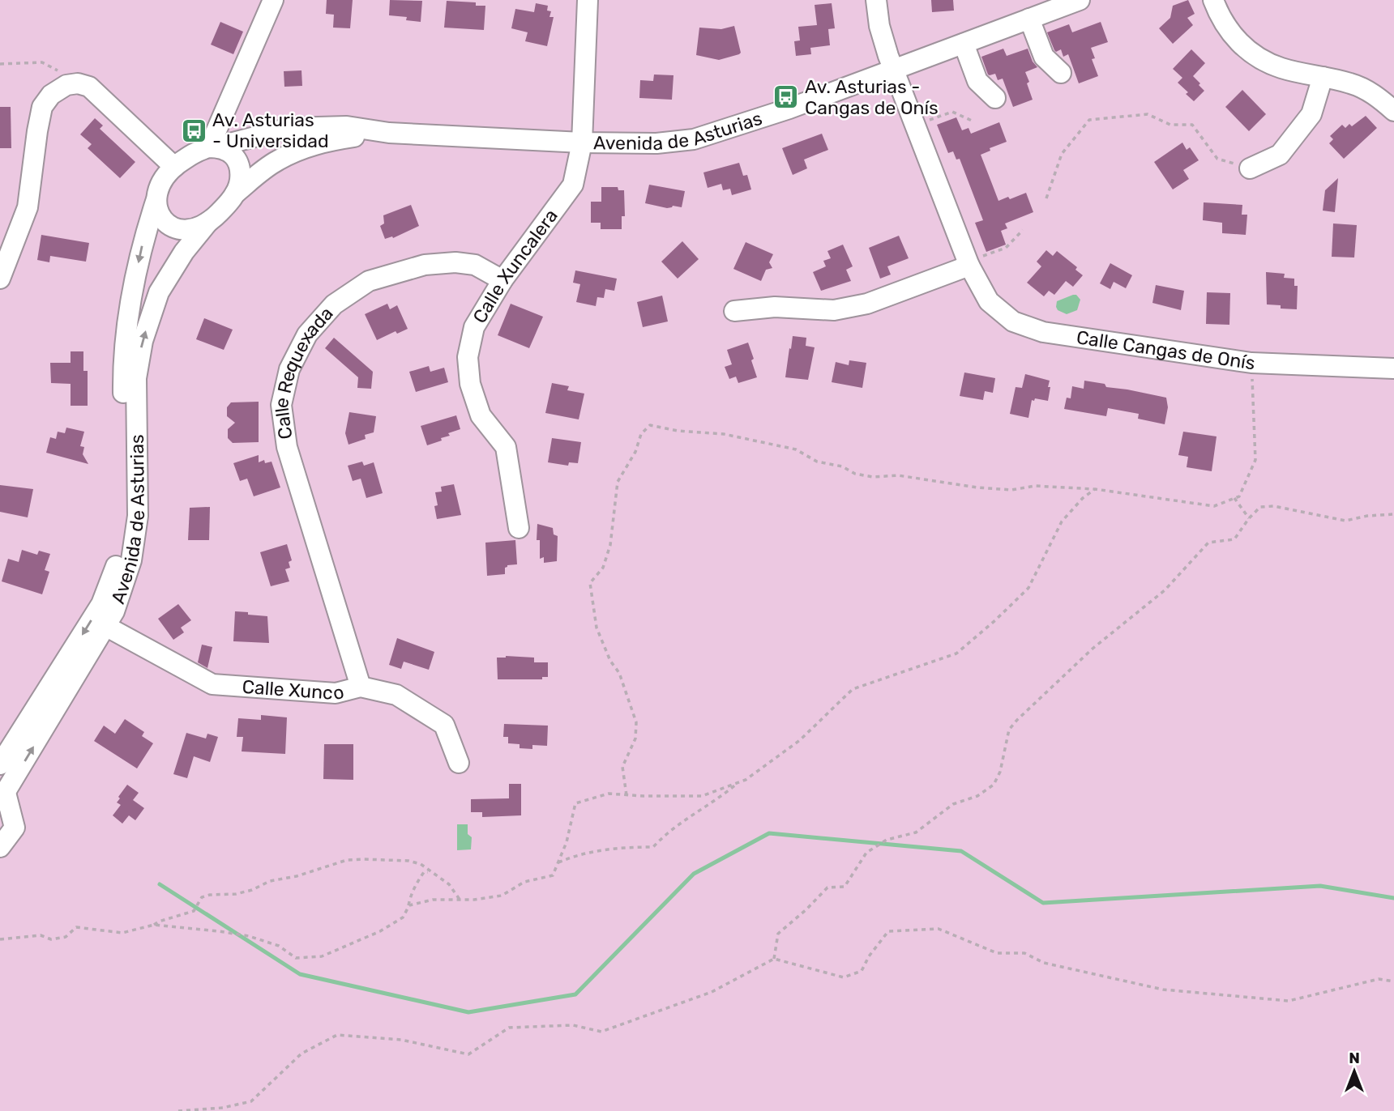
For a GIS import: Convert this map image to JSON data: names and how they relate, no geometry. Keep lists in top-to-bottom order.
{
  "streets": {
    "street": [
      "Avenida de Asturias",
      "Calle Xuncalera",
      "Calle Cangas de Onís",
      "Calle Requexada",
      "Calle Xunco"
    ]
  },
  "crossings": [
    ["Avenida de Asturias", "Calle Xuncalera"],
    ["Avenida de Asturias", "Calle Cangas de Onís"],
    ["Avenida de Asturias", "Calle Xunco"],
    ["Calle Xuncalera", "Calle Requexada"],
    ["Calle Requexada", "Calle Xunco"]
  ],
  "places": {
    "bus stop": ["Av. Asturias - Cangas de Onís", "Av. Asturias - Universidad"]
  },
  "north": "top"
}
